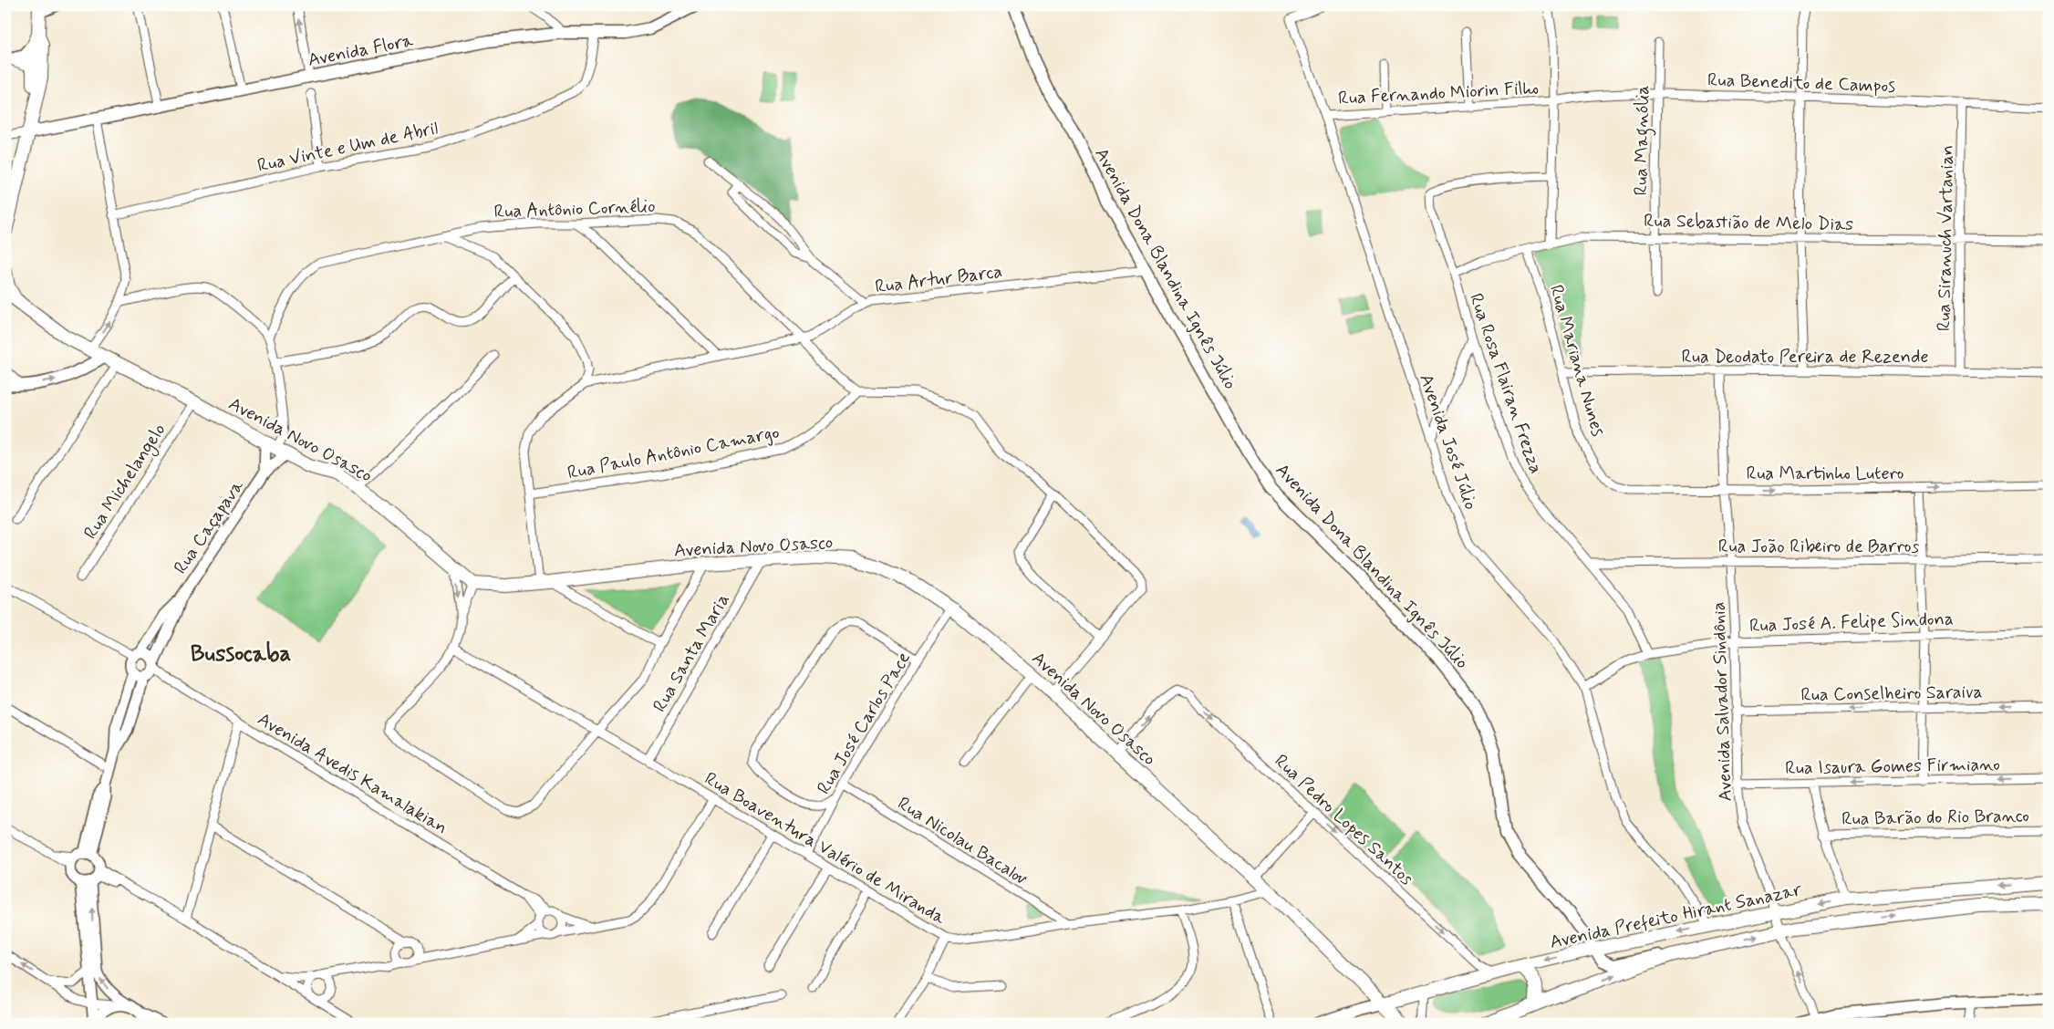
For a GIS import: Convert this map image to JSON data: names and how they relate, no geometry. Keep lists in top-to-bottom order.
{
  "streets": {
    "main road": [
      "Avenida Flora",
      "Avenida Dona Blandina Ignês Júlio",
      "Avenida Novo Osasco",
      "Avenida Prefeito Hirant Sanazar"
    ],
    "street": [
      "Rua Benedito de Campos",
      "Rua Fernando Miorin Filho",
      "Rua Magnólia",
      "Rua Vinte e Um de Abril",
      "Rua Antônio Cornélio",
      "Rua Sebastião de Melo Dias",
      "Rua Siranuch Vartanian",
      "Rua Artur Barca",
      "Rua Deodato Pereira de Rezende",
      "Rua Mariana Nunes",
      "Rua Rosa Flairan Frezza",
      "Avenida José Júlio",
      "Rua Paulo Antônio Camargo",
      "Rua Martinho Lutero",
      "Rua Michelangelo",
      "Rua Caçapava",
      "Rua João Ribeiro de Barros",
      "Rua José A. Felipe Sindona",
      "Rua Santa Maria",
      "Rua Conselheiro Saraiva",
      "Avenida Salvador Sindônia",
      "Rua José Carlos Pace",
      "Rua Isaura Gomes Firmiano",
      "Avenida Avedis Kamalakian",
      "Rua Barão do Rio Branco",
      "Rua Pedro Lopes Santos",
      "Rua Nicolau Bacalov",
      "Rua Boaventura Valério de Miranda"
    ]
  },
  "crossings": [
    ["Avenida Flora", "Rua Vinte e Um de Abril"],
    ["Rua Benedito de Campos", "Rua Fernando Miorin Filho"],
    ["Rua Benedito de Campos", "Rua Magnólia"],
    ["Rua Benedito de Campos", "Rua Siranuch Vartanian"],
    ["Rua Fernando Miorin Filho", "Avenida José Júlio"],
    ["Rua Magnólia", "Rua Sebastião de Melo Dias"],
    ["Rua Antônio Cornélio", "Rua Artur Barca"],
    ["Rua Antônio Cornélio", "Rua Paulo Antônio Camargo"],
    ["Rua Sebastião de Melo Dias", "Rua Siranuch Vartanian"],
    ["Rua Sebastião de Melo Dias", "Rua Mariana Nunes"],
    ["Rua Sebastião de Melo Dias", "Rua Rosa Flairan Frezza"],
    ["Rua Siranuch Vartanian", "Rua Deodato Pereira de Rezende"],
    ["Avenida Dona Blandina Ignês Júlio", "Rua Artur Barca"],
    ["Avenida Dona Blandina Ignês Júlio", "Avenida Prefeito Hirant Sanazar"],
    ["Rua Deodato Pereira de Rezende", "Rua Mariana Nunes"],
    ["Rua Deodato Pereira de Rezende", "Avenida Salvador Sindônia"],
    ["Rua Mariana Nunes", "Rua Martinho Lutero"],
    ["Rua Rosa Flairan Frezza", "Rua João Ribeiro de Barros"],
    ["Rua Rosa Flairan Frezza", "Rua José A. Felipe Sindona"],
    ["Avenida Novo Osasco", "Rua Michelangelo"],
    ["Avenida Novo Osasco", "Rua Caçapava"],
    ["Avenida Novo Osasco", "Rua Santa Maria"],
    ["Avenida Novo Osasco", "Rua José Carlos Pace"],
    ["Avenida Novo Osasco", "Rua Pedro Lopes Santos"],
    ["Avenida Novo Osasco", "Rua Boaventura Valério de Miranda"],
    ["Avenida Novo Osasco", "Avenida Prefeito Hirant Sanazar"],
    ["Avenida José Júlio", "Rua José A. Felipe Sindona"],
    ["Avenida José Júlio", "Avenida Prefeito Hirant Sanazar"],
    ["Rua Martinho Lutero", "Avenida Salvador Sindônia"],
    ["Rua Caçapava", "Avenida Avedis Kamalakian"],
    ["Rua João Ribeiro de Barros", "Avenida Salvador Sindônia"],
    ["Rua José A. Felipe Sindona", "Avenida Salvador Sindônia"],
    ["Rua Santa Maria", "Rua Boaventura Valério de Miranda"],
    ["Rua Conselheiro Saraiva", "Avenida Salvador Sindônia"],
    ["Avenida Salvador Sindônia", "Rua Isaura Gomes Firmiano"],
    ["Avenida Salvador Sindônia", "Avenida Prefeito Hirant Sanazar"],
    ["Rua José Carlos Pace", "Rua Nicolau Bacalov"],
    ["Rua José Carlos Pace", "Rua Boaventura Valério de Miranda"],
    ["Rua Pedro Lopes Santos", "Avenida Prefeito Hirant Sanazar"],
    ["Rua Nicolau Bacalov", "Rua Boaventura Valério de Miranda"]
  ],
  "one_way": [
    "Rua Martinho Lutero",
    "Rua Conselheiro Saraiva",
    "Rua Isaura Gomes Firmiano",
    "Rua Pedro Lopes Santos"
  ],
  "districts": ["Bussocaba"]
}
